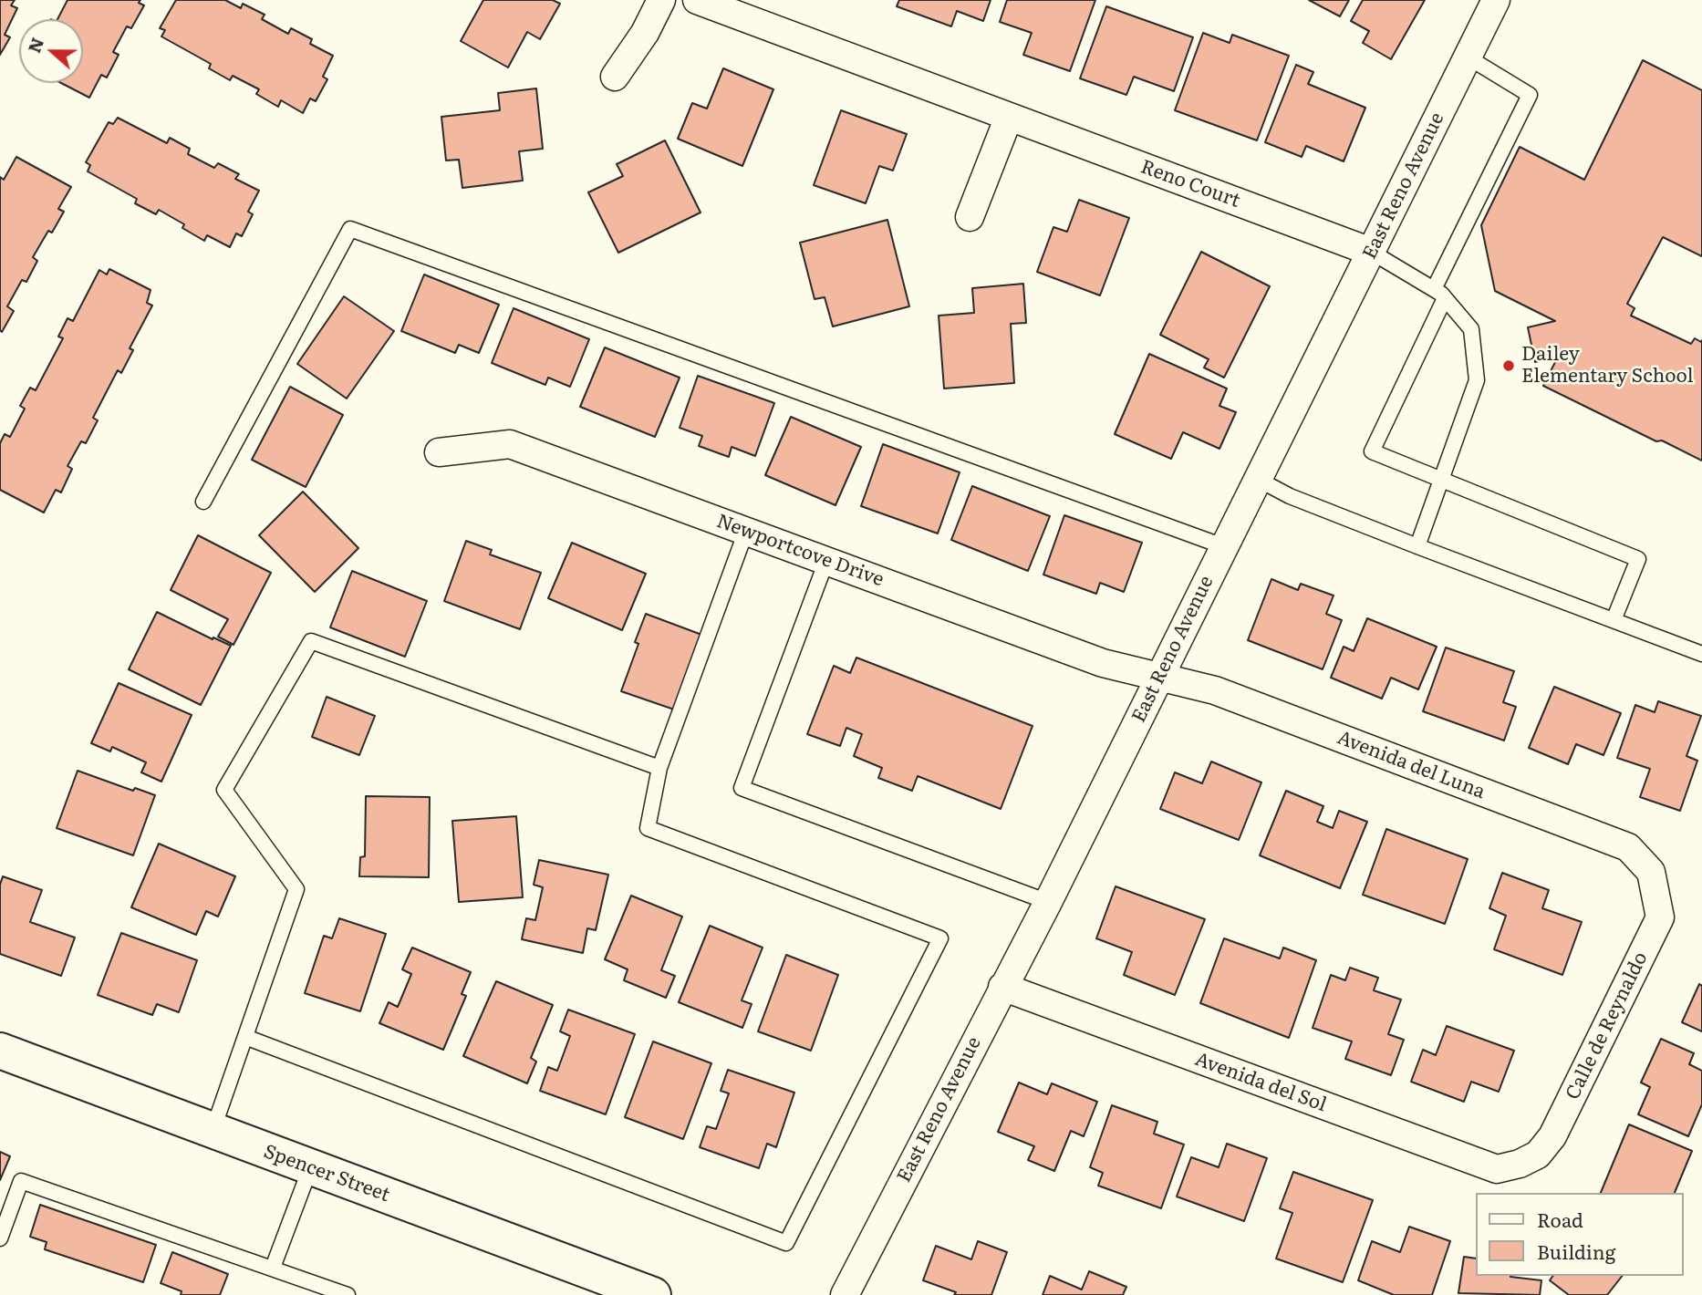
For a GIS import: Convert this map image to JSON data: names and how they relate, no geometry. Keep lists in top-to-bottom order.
{
  "streets": {
    "street": [
      "Reno Court",
      "East Reno Avenue",
      "Newportcove Drive",
      "Avenida del Luna",
      "Calle de Reynaldo",
      "Avenida del Sol",
      "Spencer Street"
    ]
  },
  "crossings": [
    ["Reno Court", "East Reno Avenue"],
    ["East Reno Avenue", "Newportcove Drive"],
    ["East Reno Avenue", "Avenida del Luna"],
    ["East Reno Avenue", "Avenida del Sol"],
    ["Newportcove Drive", "Avenida del Luna"],
    ["Avenida del Luna", "Calle de Reynaldo"],
    ["Calle de Reynaldo", "Avenida del Sol"]
  ],
  "places": ["Dailey Elementary School"],
  "legend": ["Road", "Building"],
  "north": "left"
}
